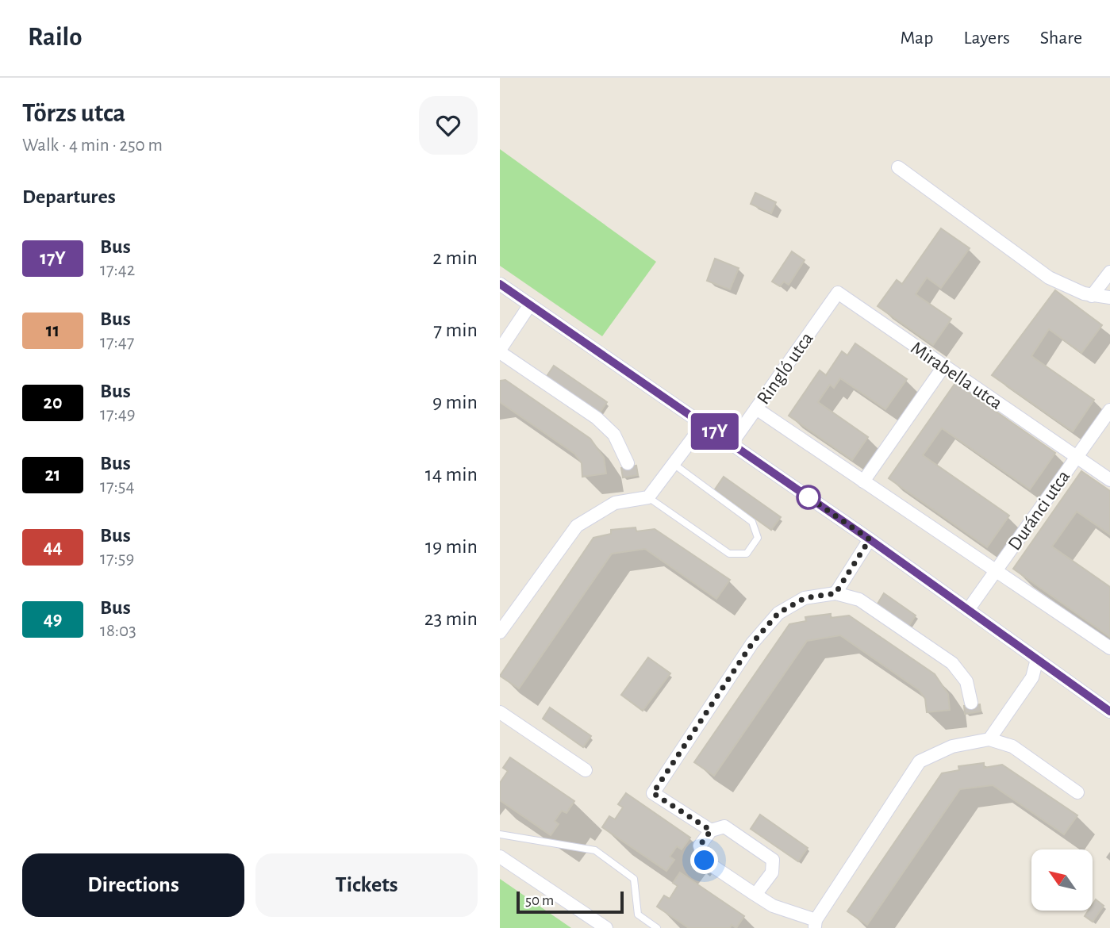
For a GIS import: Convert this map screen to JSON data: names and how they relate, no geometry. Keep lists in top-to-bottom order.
{
  "streets": {
    "street": ["Ringló utca", "Mirabella utca", "Duránci utca"]
  },
  "crossings": [
    ["Ringló utca", "Mirabella utca"],
    ["Mirabella utca", "Duránci utca"]
  ],
  "lines": ["bus line 17Y"],
  "scale_bar": "50 m",
  "north": "top left",
  "page": {
    "header": "Railo",
    "nav": ["Map", "Layers", "Share"],
    "heading": [
      ["Törzs utca", "Walk · 4 min · 250 m"],
      "Departures"
    ],
    "on_map": "17Y",
    "list": [
      {
        "mark": "17Y",
        "name": "Bus",
        "note": "17:42",
        "value": "2 min"
      },
      {
        "mark": "11",
        "name": "Bus",
        "note": "17:47",
        "value": "7 min"
      },
      {
        "mark": "20",
        "name": "Bus",
        "note": "17:49",
        "value": "9 min"
      },
      {
        "mark": "21",
        "name": "Bus",
        "note": "17:54",
        "value": "14 min"
      },
      {
        "mark": "44",
        "name": "Bus",
        "note": "17:59",
        "value": "19 min"
      },
      {
        "mark": "49",
        "name": "Bus",
        "note": "18:03",
        "value": "23 min"
      }
    ],
    "buttons": ["Directions", "Tickets"],
    "scale": "50 m"
  }
}
